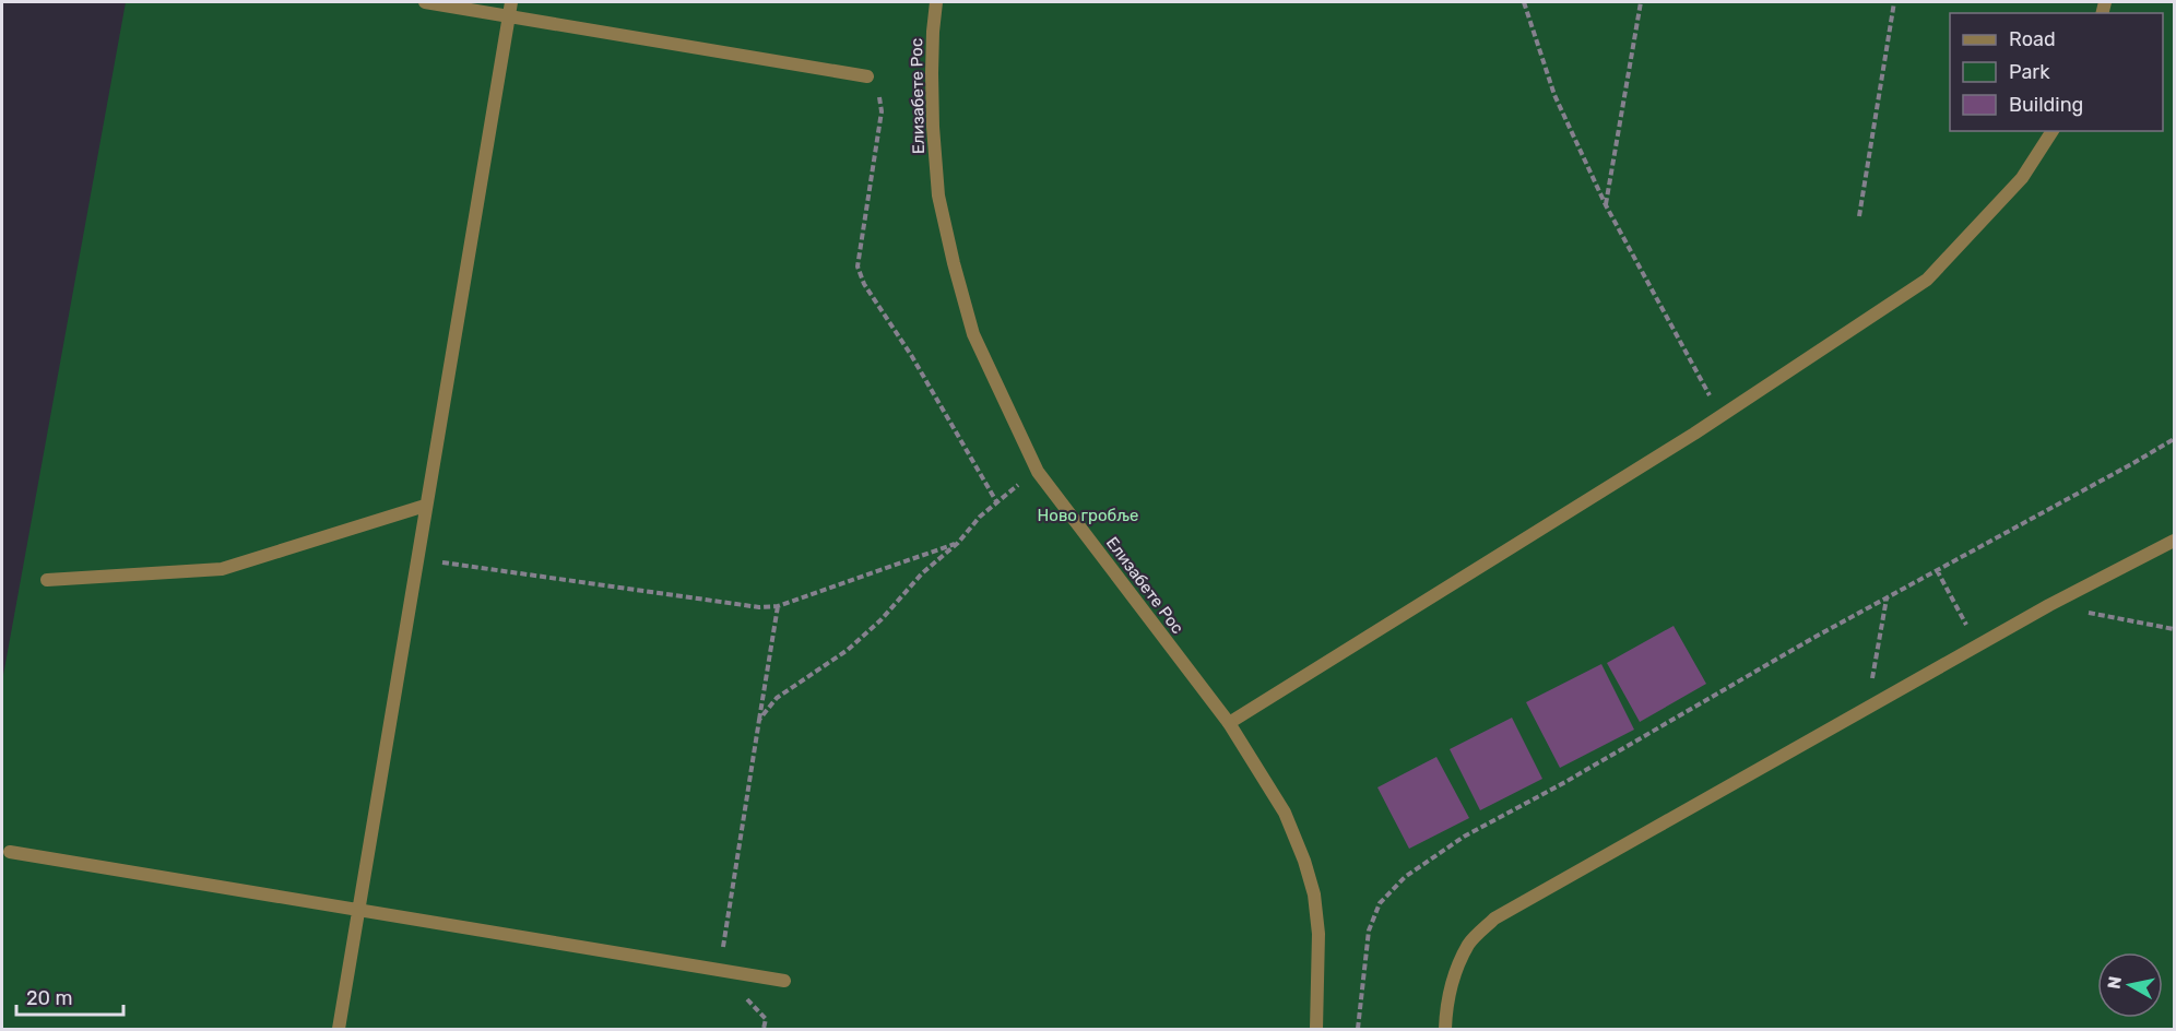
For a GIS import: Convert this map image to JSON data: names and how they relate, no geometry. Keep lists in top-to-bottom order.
{
  "streets": {
    "street": ["Елизабете Рос"]
  },
  "parks": ["Ново гробље"],
  "legend": ["Road", "Park", "Building"],
  "scale_bar": "20 m",
  "north": "left"
}
